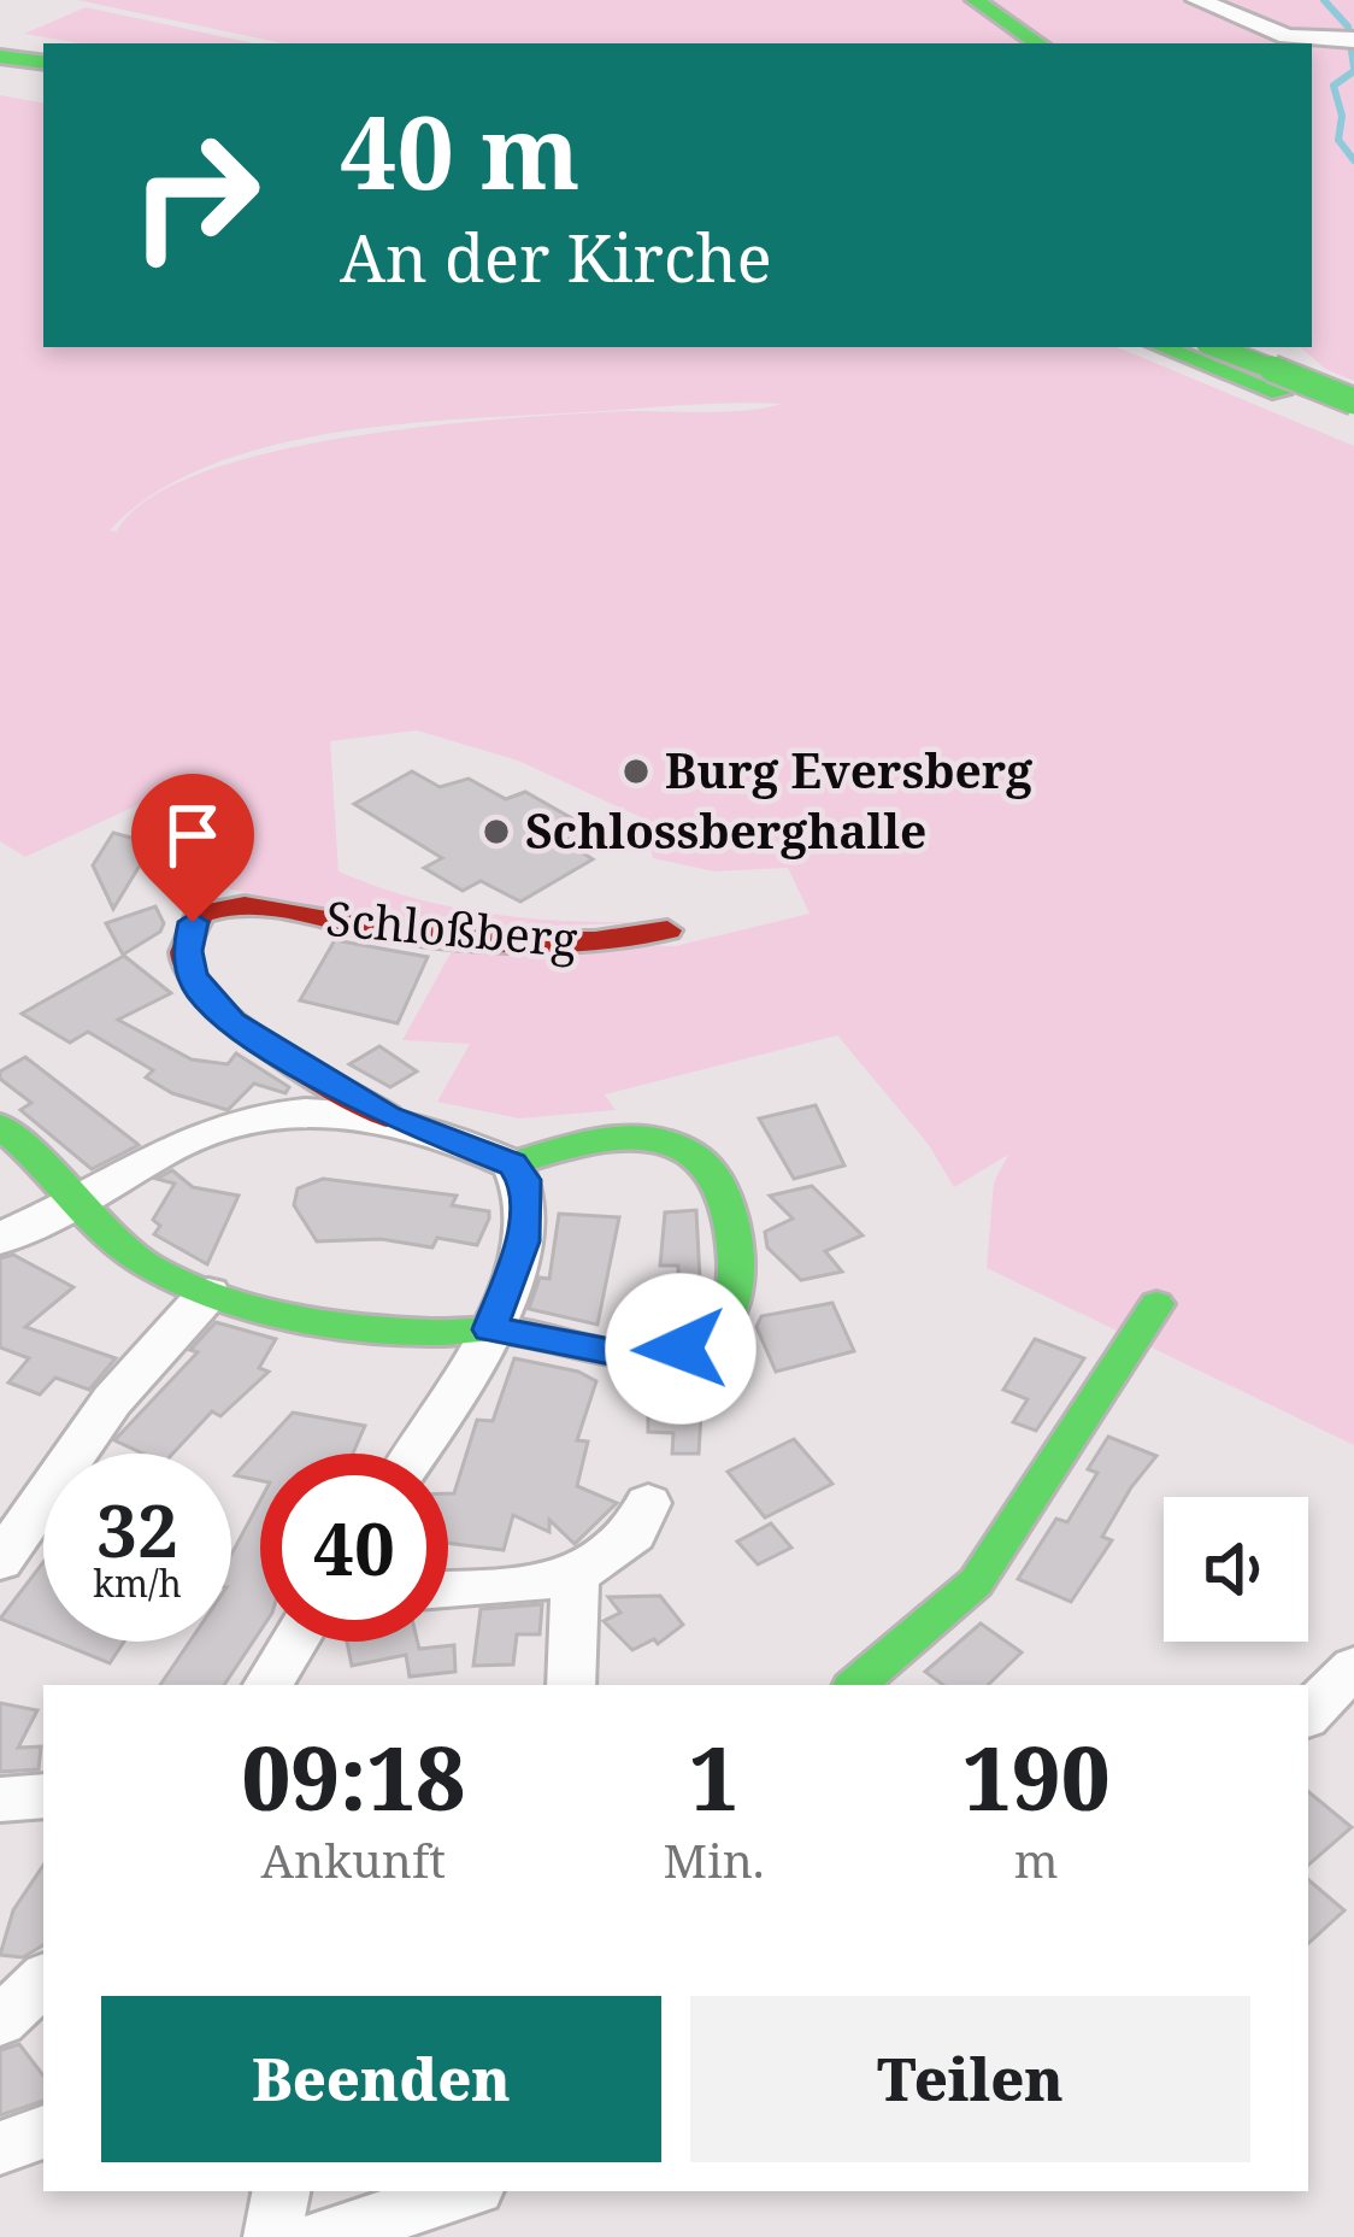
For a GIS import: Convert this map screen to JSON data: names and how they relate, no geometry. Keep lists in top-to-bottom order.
{
  "streets": {
    "main road": ["Schloßberg"]
  },
  "places": ["Burg Eversberg", "Schlossberghalle"],
  "page": {
    "turn": ["40 m", "An der Kirche"],
    "speed": "32 km/h",
    "limit": "40",
    "eta": [
      "09:18",
      "Ankunft",
      "1",
      "Min.",
      "190",
      "m"
    ],
    "buttons": ["Beenden", "Teilen"]
  }
}
